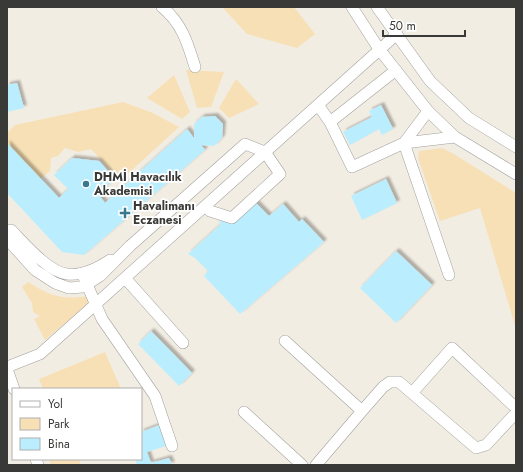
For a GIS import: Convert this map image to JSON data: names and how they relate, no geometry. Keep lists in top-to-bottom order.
{
  "places": {
    "other": ["DHMİ Havacılık Akademisi"],
    "health": ["Havalimanı Eczanesi"]
  },
  "legend": ["Yol", "Park", "Bina"],
  "scale_bar": "50 m"
}
